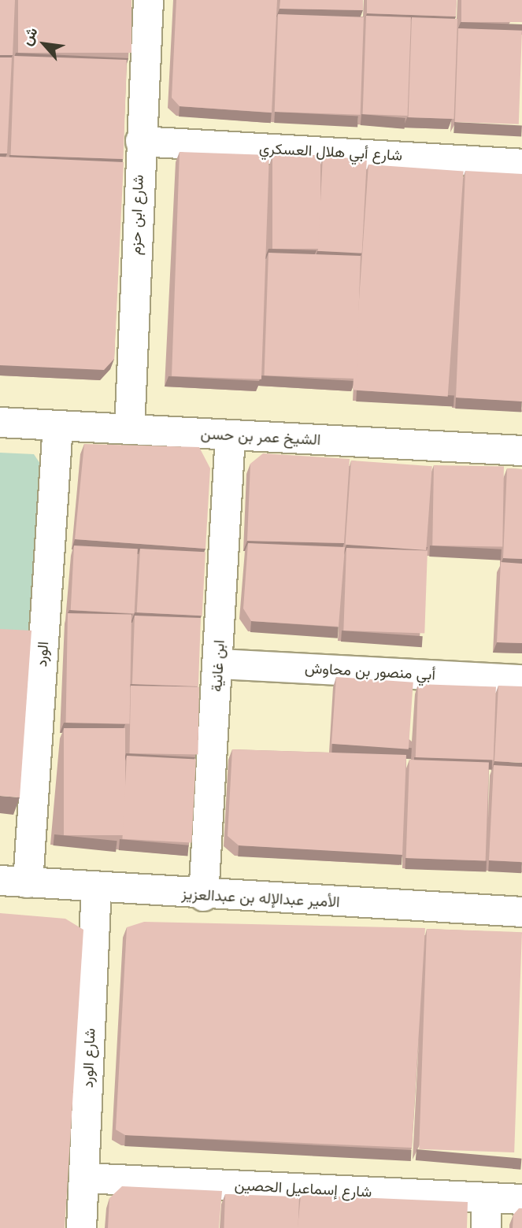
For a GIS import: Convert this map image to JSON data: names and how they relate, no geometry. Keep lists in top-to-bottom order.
{
  "streets": {
    "street": [
      "شارع أبي هلال العسكري",
      "شارع ابن حزم",
      "الشيخ عمر بن حسن",
      "الورد",
      "ابن غانية",
      "أبي منصور بن محاوش",
      "الأمير عبدالإله بن عبدالعزيز",
      "شارع الورد",
      "شارع إسماعيل الحصين"
    ]
  },
  "crossings": [
    ["شارع أبي هلال العسكري", "شارع ابن حزم"],
    ["شارع ابن حزم", "الشيخ عمر بن حسن"],
    ["الشيخ عمر بن حسن", "الورد"],
    ["الشيخ عمر بن حسن", "ابن غانية"],
    ["الورد", "الأمير عبدالإله بن عبدالعزيز"],
    ["ابن غانية", "أبي منصور بن محاوش"],
    ["ابن غانية", "الأمير عبدالإله بن عبدالعزيز"],
    ["الأمير عبدالإله بن عبدالعزيز", "شارع الورد"],
    ["شارع الورد", "شارع إسماعيل الحصين"]
  ],
  "north": "top left"
}
